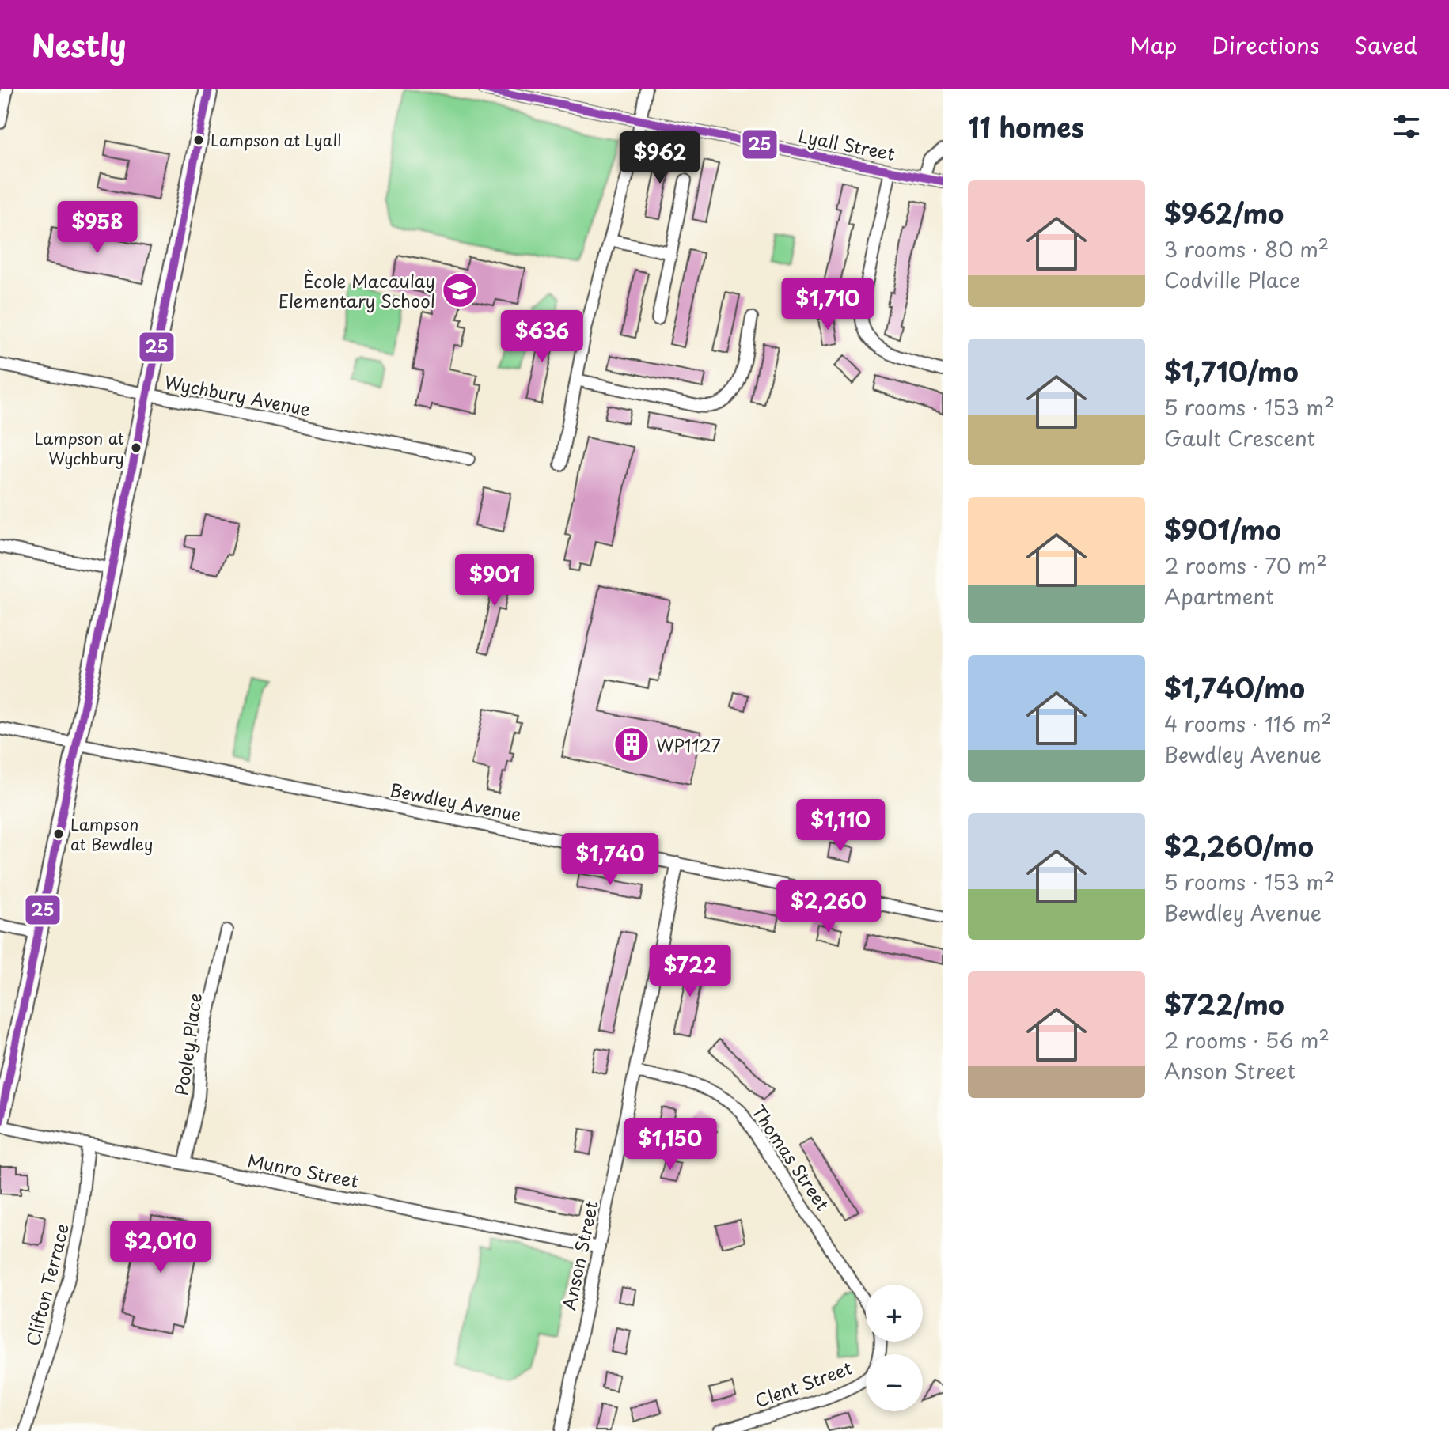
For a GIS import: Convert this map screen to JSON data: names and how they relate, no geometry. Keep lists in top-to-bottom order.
{
  "streets": {
    "street": [
      "Lyall Street",
      "Wychbury Avenue",
      "Bewdley Avenue",
      "Pooley Place",
      "Thomas Street",
      "Munro Street",
      "Anson Street",
      "Clifton Terrace",
      "Clent Street"
    ]
  },
  "crossings": [
    ["Bewdley Avenue", "Anson Street"],
    ["Pooley Place", "Munro Street"],
    ["Thomas Street", "Anson Street"],
    ["Munro Street", "Anson Street"],
    ["Munro Street", "Clifton Terrace"]
  ],
  "places": {
    "other": ["Lampson at Lyall", "Lampson at Wychbury", "Lampson at Bewdley"],
    "school or university": ["Ècole Macaulay Elementary School"],
    "building": ["WP1127"]
  },
  "lines": ["transit line 25"],
  "page": {
    "header": "Nestly",
    "nav": ["Map", "Directions", "Saved"],
    "heading": "11 homes",
    "price": [
      "$962",
      "$958",
      "$1,710",
      "$636",
      "$901",
      "$1,110",
      "$1,740",
      "$2,260",
      "$722",
      "$1,150",
      "$2,010"
    ],
    "list": [
      {
        "name": "$962/mo",
        "note": "3 rooms · 80 m² · Codville Place"
      },
      {
        "name": "$1,710/mo",
        "note": "5 rooms · 153 m² · Gault Crescent"
      },
      {
        "name": "$901/mo",
        "note": "2 rooms · 70 m² · Apartment"
      },
      {
        "name": "$1,740/mo",
        "note": "4 rooms · 116 m² · Bewdley Avenue"
      },
      {
        "name": "$2,260/mo",
        "note": "5 rooms · 153 m² · Bewdley Avenue"
      },
      {
        "name": "$722/mo",
        "note": "2 rooms · 56 m² · Anson Street"
      }
    ],
    "map_buttons": ["+", "−"]
  }
}
